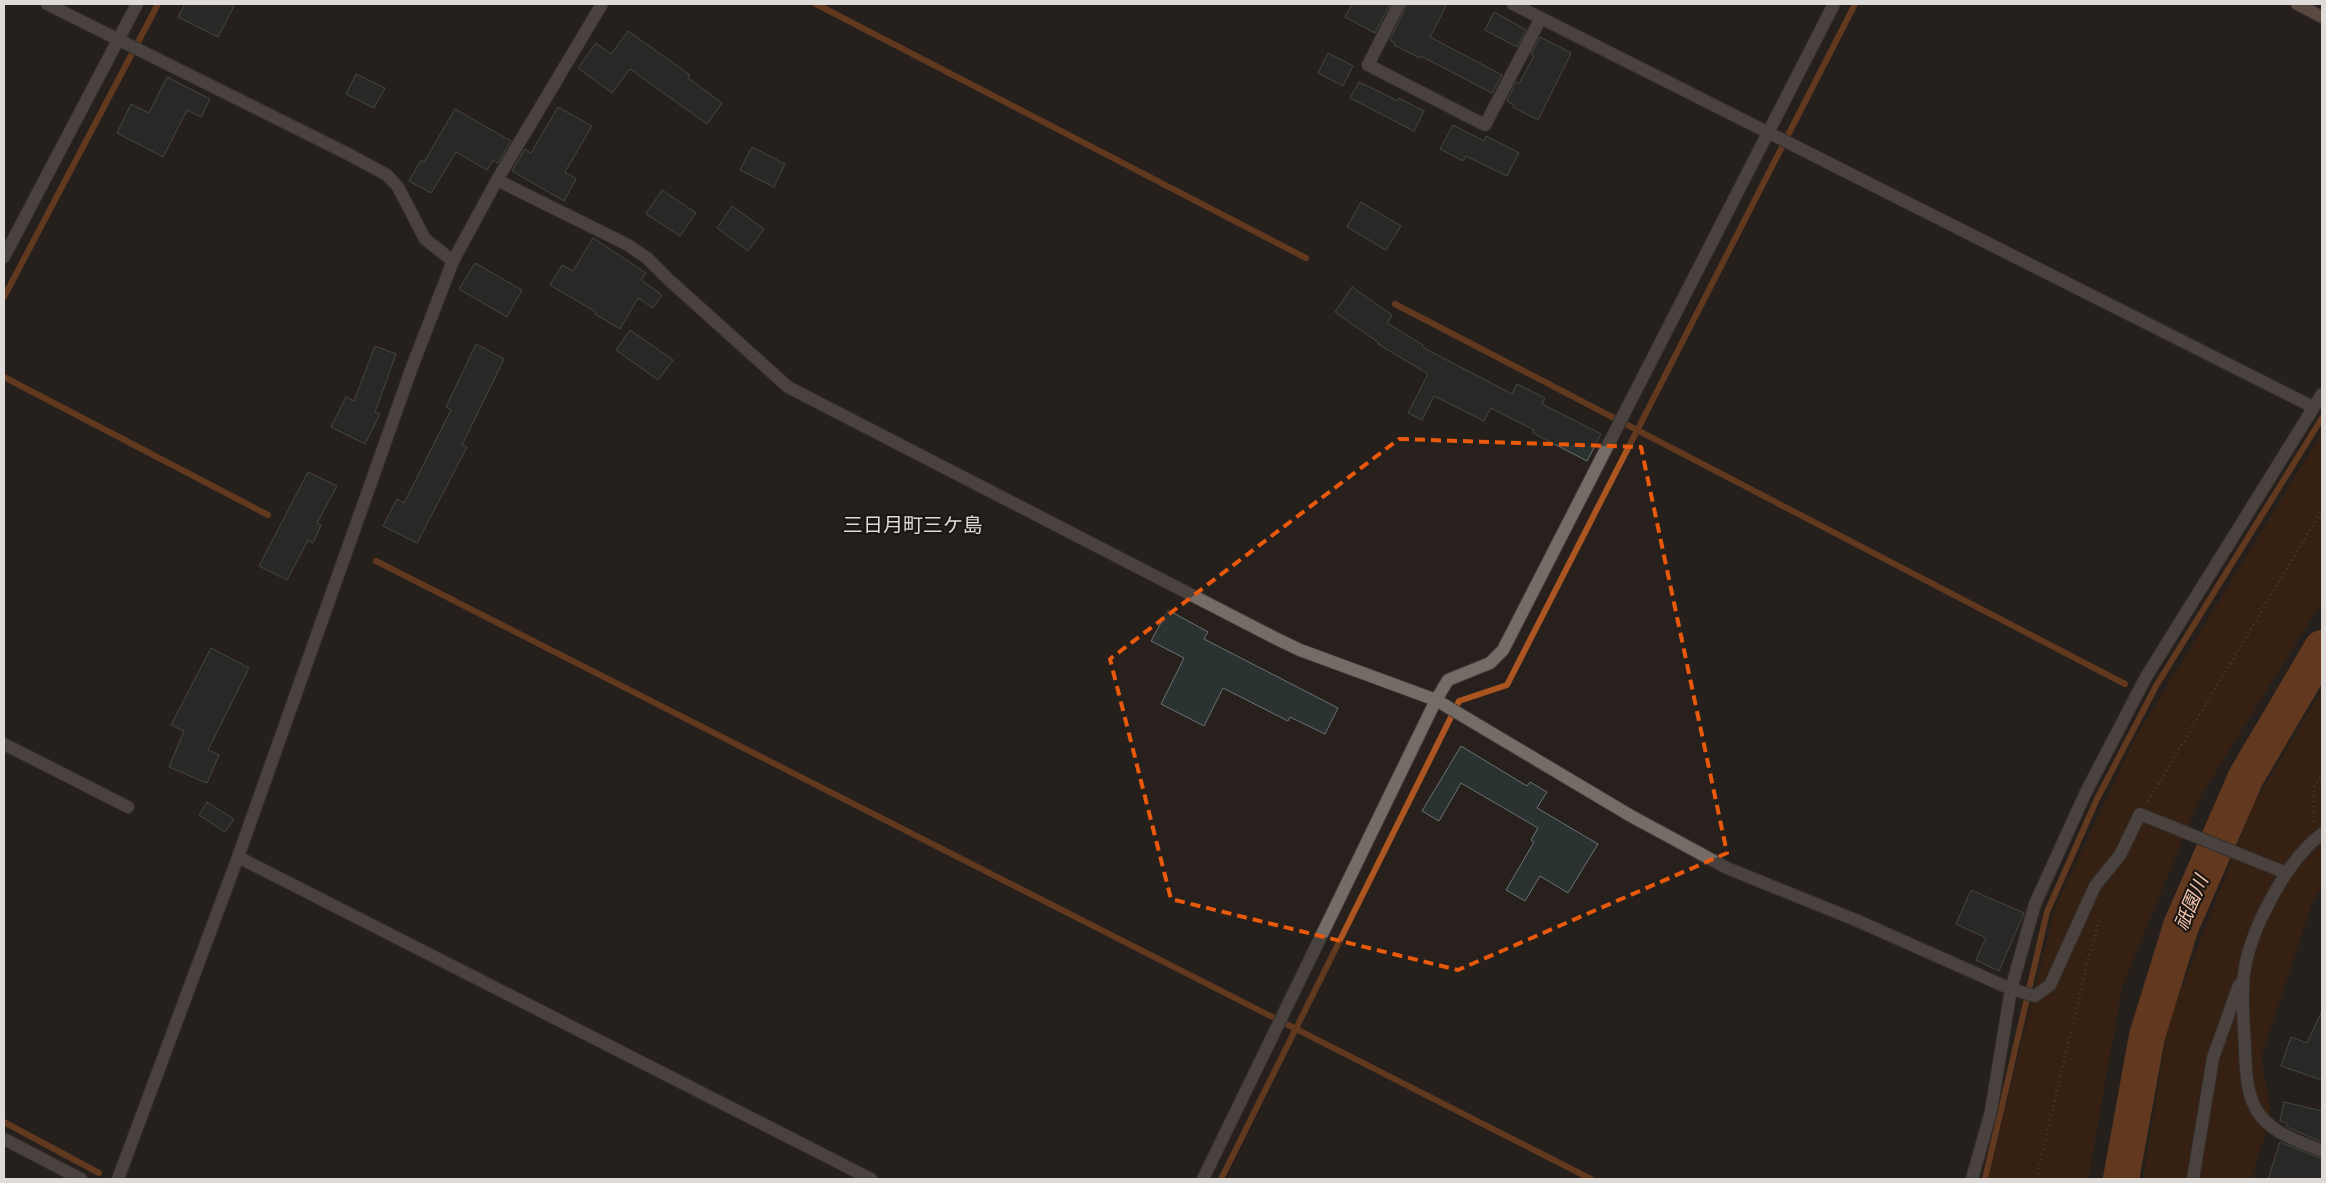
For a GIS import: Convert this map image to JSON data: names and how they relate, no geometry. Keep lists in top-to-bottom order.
{
  "districts": ["三日月町三ケ島"],
  "water": ["祇園川"]
}
